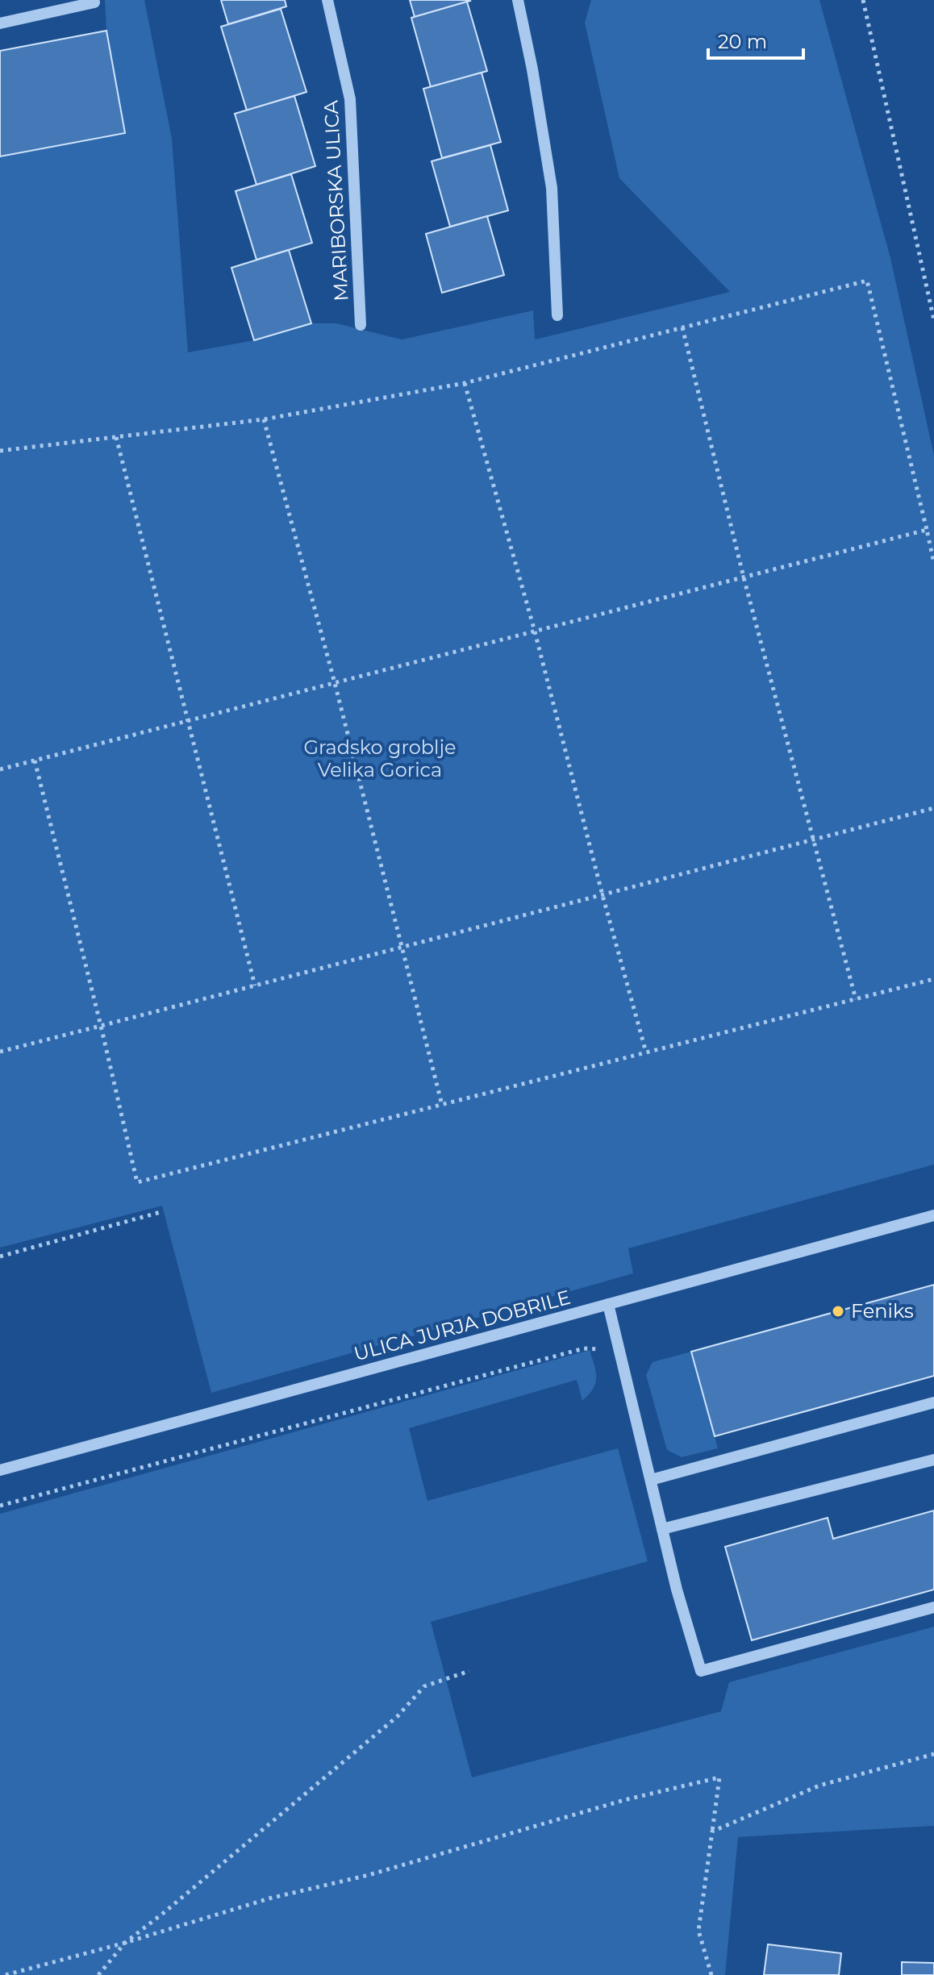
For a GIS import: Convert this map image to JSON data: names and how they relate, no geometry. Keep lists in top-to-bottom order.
{
  "streets": {
    "street": ["MARIBORSKA ULICA", "ULICA JURJA DOBRILE"]
  },
  "parks": ["Gradsko groblje Velika Gorica"],
  "places": ["Feniks"],
  "scale_bar": "20 m"
}
